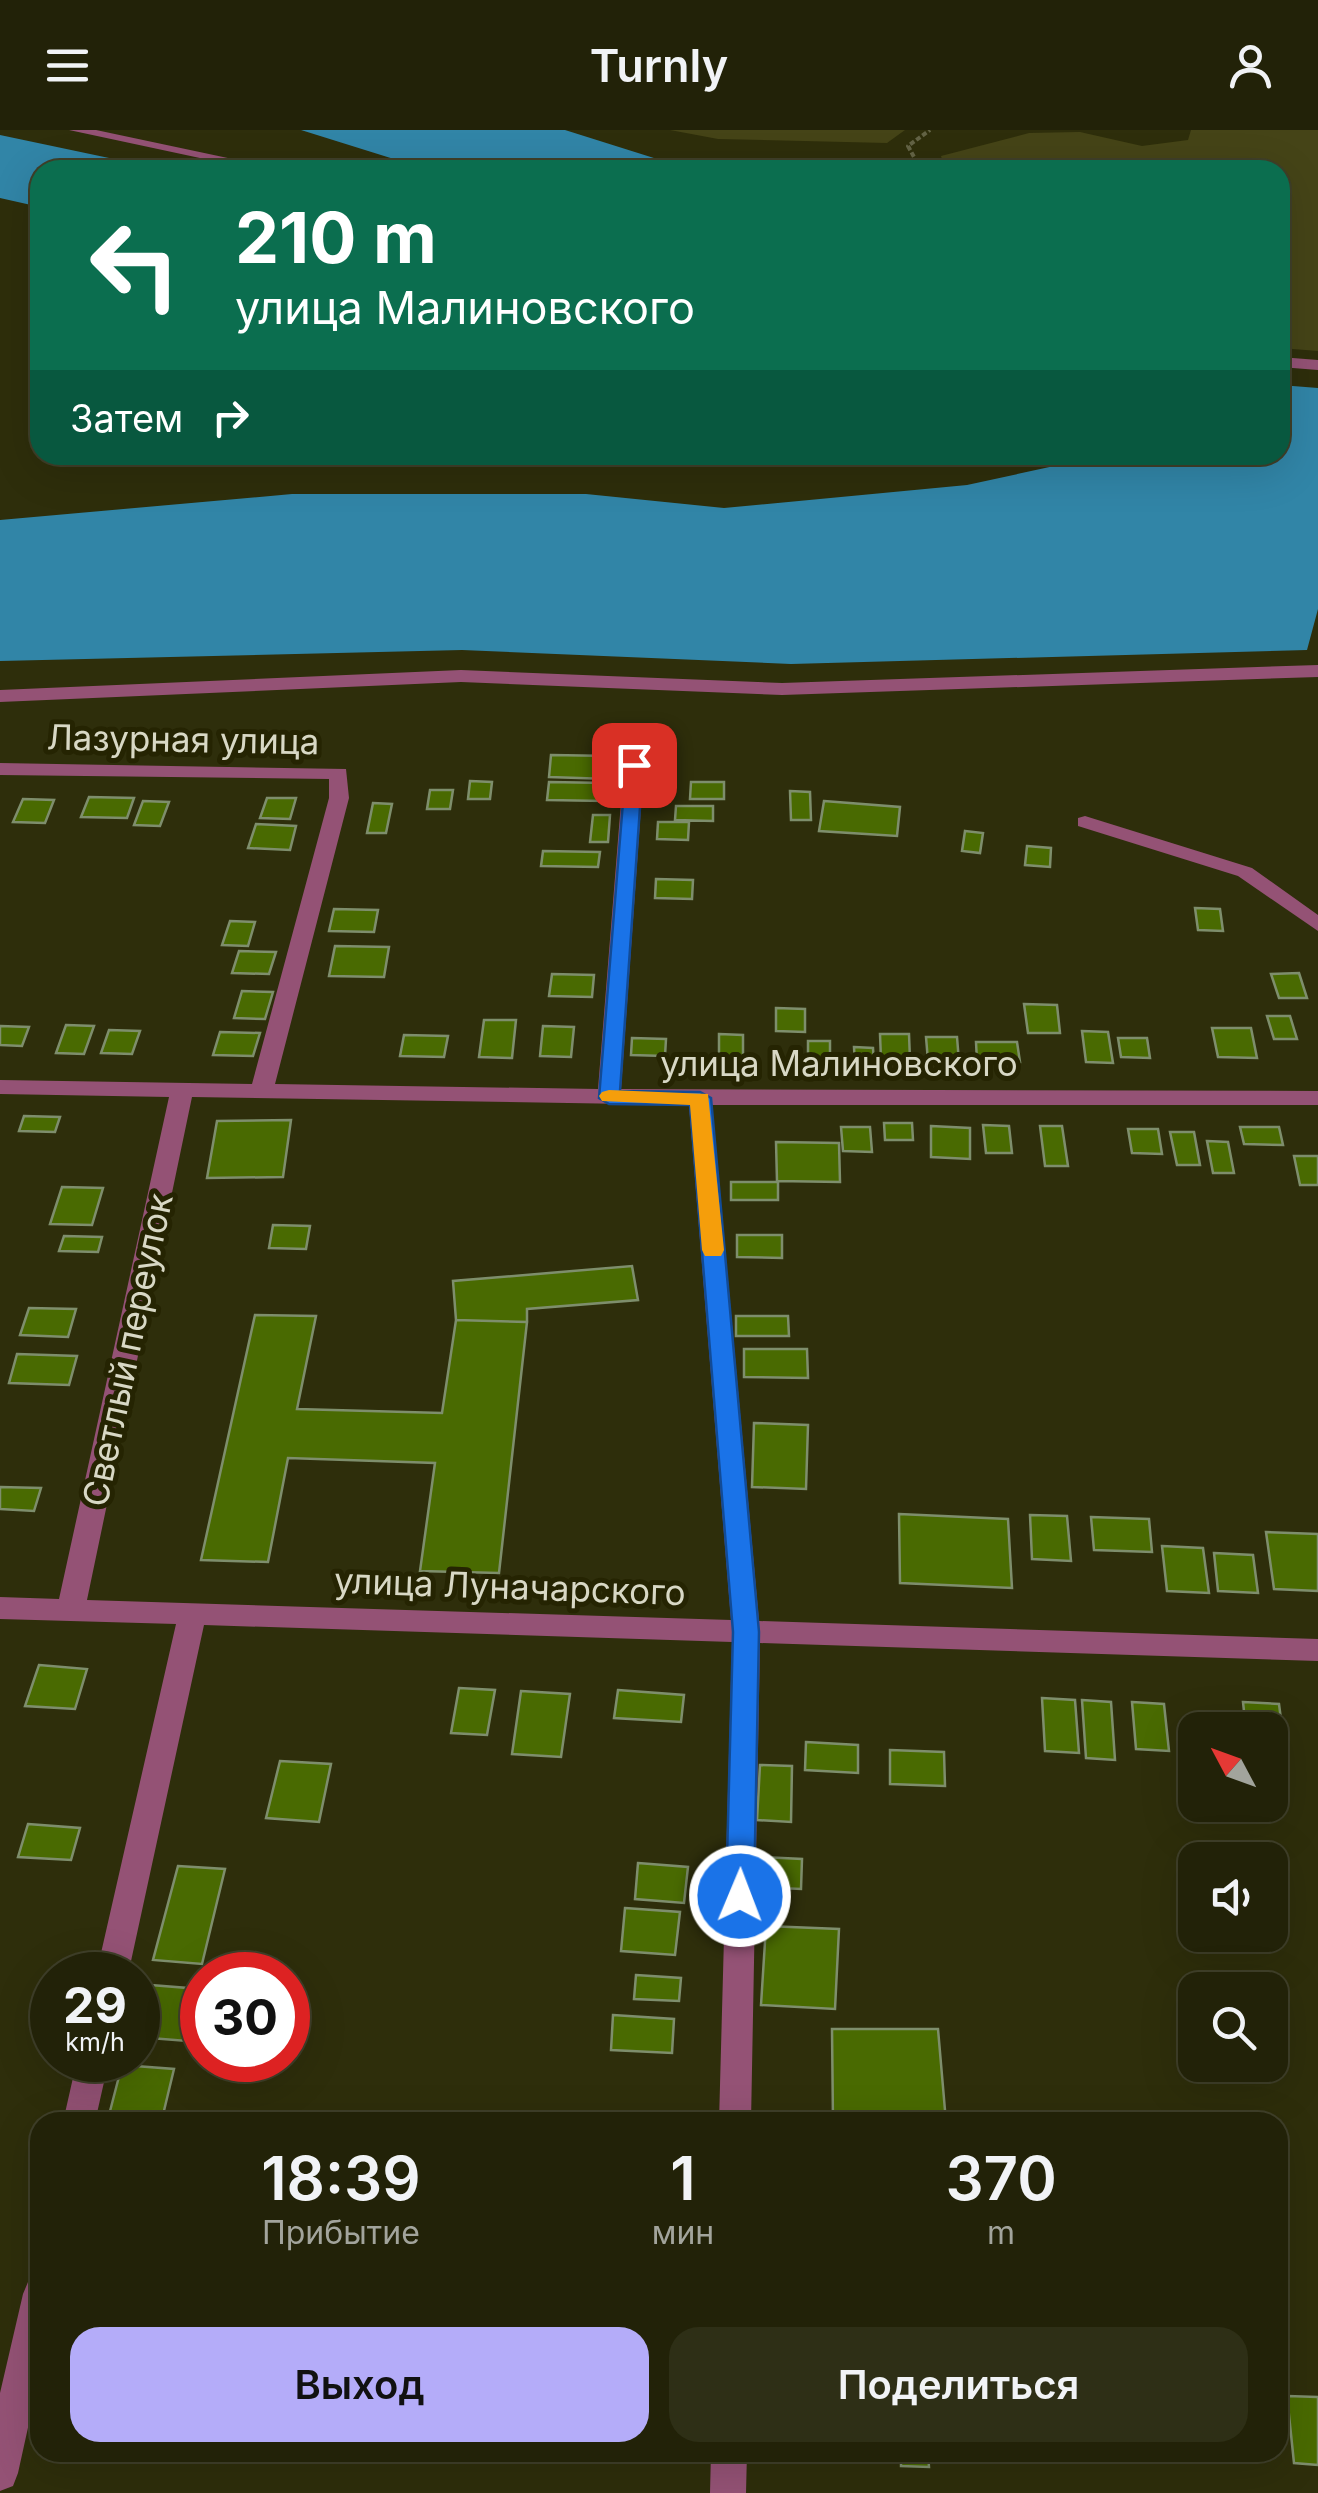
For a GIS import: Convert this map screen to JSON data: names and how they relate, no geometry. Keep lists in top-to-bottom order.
{
  "streets": {
    "street": [
      "Лазурная улица",
      "улица Малиновского",
      "Светлый переулок",
      "улица Луначарского"
    ]
  },
  "crossings": [
    ["Лазурная улица", "улица Малиновского"],
    ["улица Малиновского", "Светлый переулок"],
    ["Светлый переулок", "улица Луначарского"]
  ],
  "north": "top left",
  "page": {
    "header": "Turnly",
    "turn": ["210 m", "улица Малиновского"],
    "then": "Затем",
    "speed": "29 km/h",
    "limit": "30",
    "eta": [
      "18:39",
      "Прибытие",
      "1",
      "мин",
      "370",
      "m"
    ],
    "buttons": ["Выход", "Поделиться"]
  }
}
